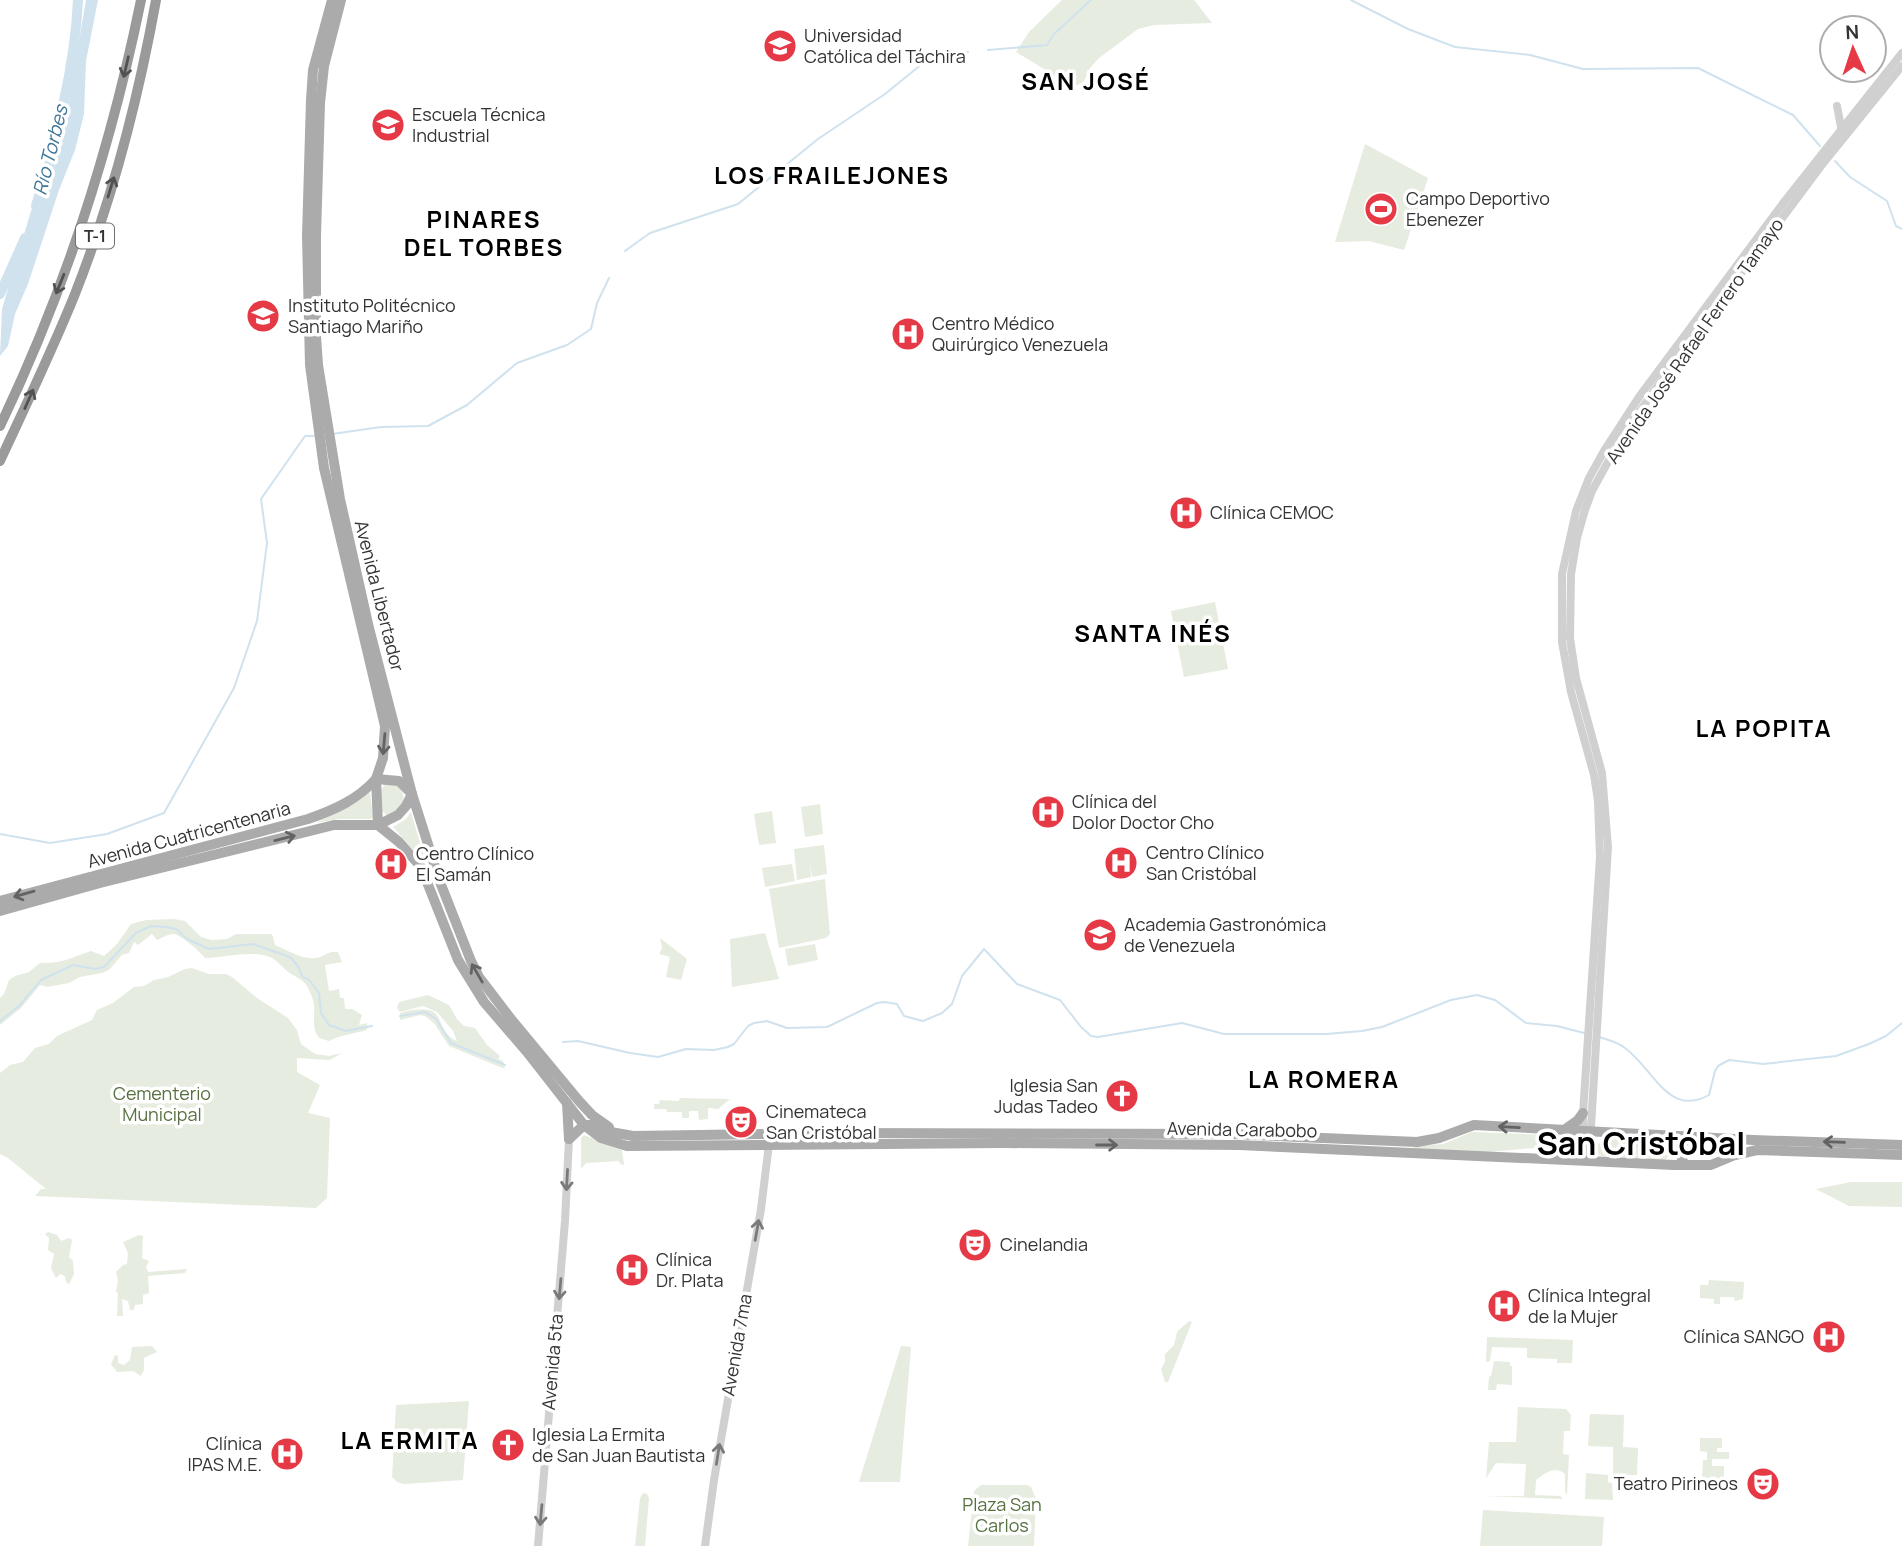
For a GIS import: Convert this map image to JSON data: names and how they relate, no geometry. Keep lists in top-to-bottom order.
{
  "streets": {
    "highway": ["T-1"],
    "main road": ["Avenida Libertador", "Avenida Cuatricentenaria", "Avenida Carabobo"],
    "street": ["Avenida José Rafael Ferrero Tamayo", "Avenida 7ma", "Avenida 5ta"]
  },
  "crossings": [
    ["Avenida José Rafael Ferrero Tamayo", "Avenida Carabobo"],
    ["Avenida Libertador", "Avenida Cuatricentenaria"],
    ["Avenida Libertador", "Avenida Carabobo"],
    ["Avenida Carabobo", "Avenida 7ma"]
  ],
  "one_way": ["Avenida 7ma", "Avenida 5ta"],
  "districts": [
    "SAN JOSÉ",
    "LOS FRAILEJONES",
    "PINARES DEL TORBES",
    "SANTA INÉS",
    "LA POPITA",
    "LA ROMERA",
    "San Cristóbal",
    "LA ERMITA"
  ],
  "water": ["Río Torbes"],
  "parks": ["Cementerio Municipal", "Plaza San Carlos"],
  "places": {
    "school or university": [
      "Universidad Católica del Táchira",
      "Escuela Técnica Industrial",
      "Instituto Politécnico Santiago Mariño",
      "Academia Gastronómica de Venezuela"
    ],
    "sports": ["Campo Deportivo Ebenezer"],
    "hospital": [
      "Centro Médico Quirúrgico Venezuela",
      "Clínica CEMOC",
      "Clínica del Dolor Doctor Cho",
      "Centro Clínico San Cristóbal",
      "Centro Clínico El Samán",
      "Clínica Dr. Plata",
      "Clínica Integral de la Mujer",
      "Clínica SANGO",
      "Clínica IPAS M.E."
    ],
    "church": ["Iglesia San Judas Tadeo", "Iglesia La Ermita de San Juan Bautista"],
    "theatre": ["Cinemateca San Cristóbal", "Cinelandia", "Teatro Pirineos"]
  },
  "north": "top"
}
